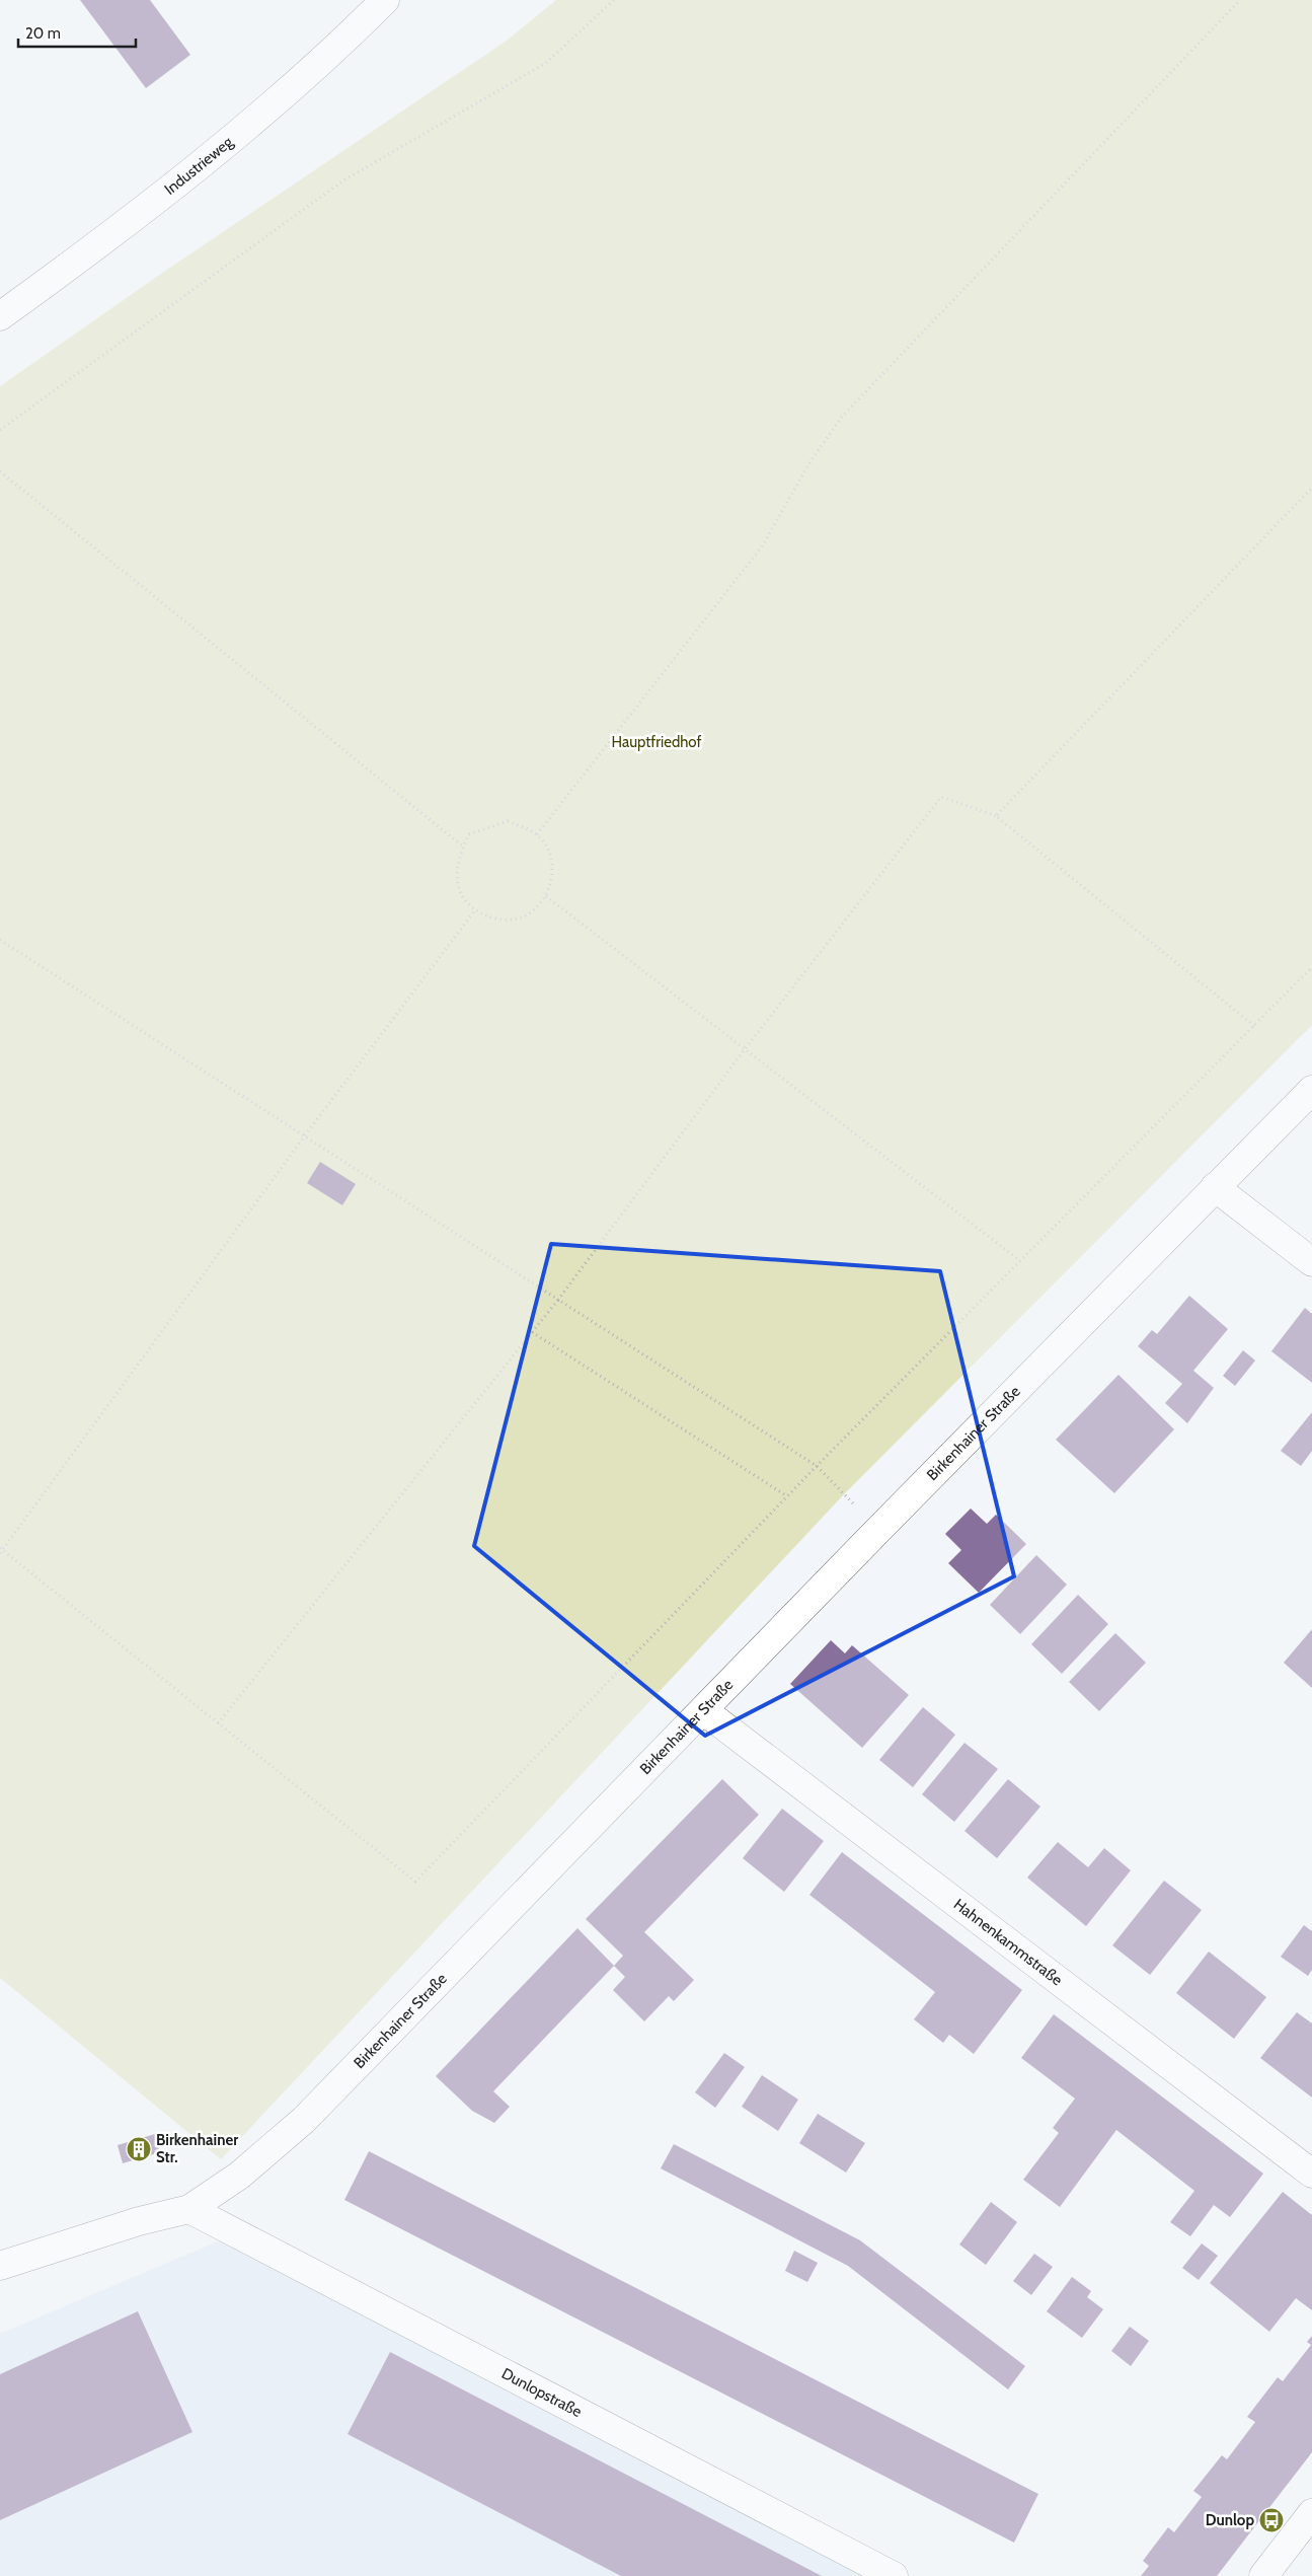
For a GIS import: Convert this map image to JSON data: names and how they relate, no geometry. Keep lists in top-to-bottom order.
{
  "streets": {
    "street": [
      "Industrieweg",
      "Birkenhainer Straße",
      "Hahnenkammstraße",
      "Dunlopstraße"
    ]
  },
  "crossings": [
    ["Birkenhainer Straße", "Hahnenkammstraße"],
    ["Birkenhainer Straße", "Dunlopstraße"]
  ],
  "parks": ["Hauptfriedhof"],
  "places": {
    "building": ["Birkenhainer Str."],
    "bus stop": ["Dunlop"]
  },
  "scale_bar": "20 m"
}
